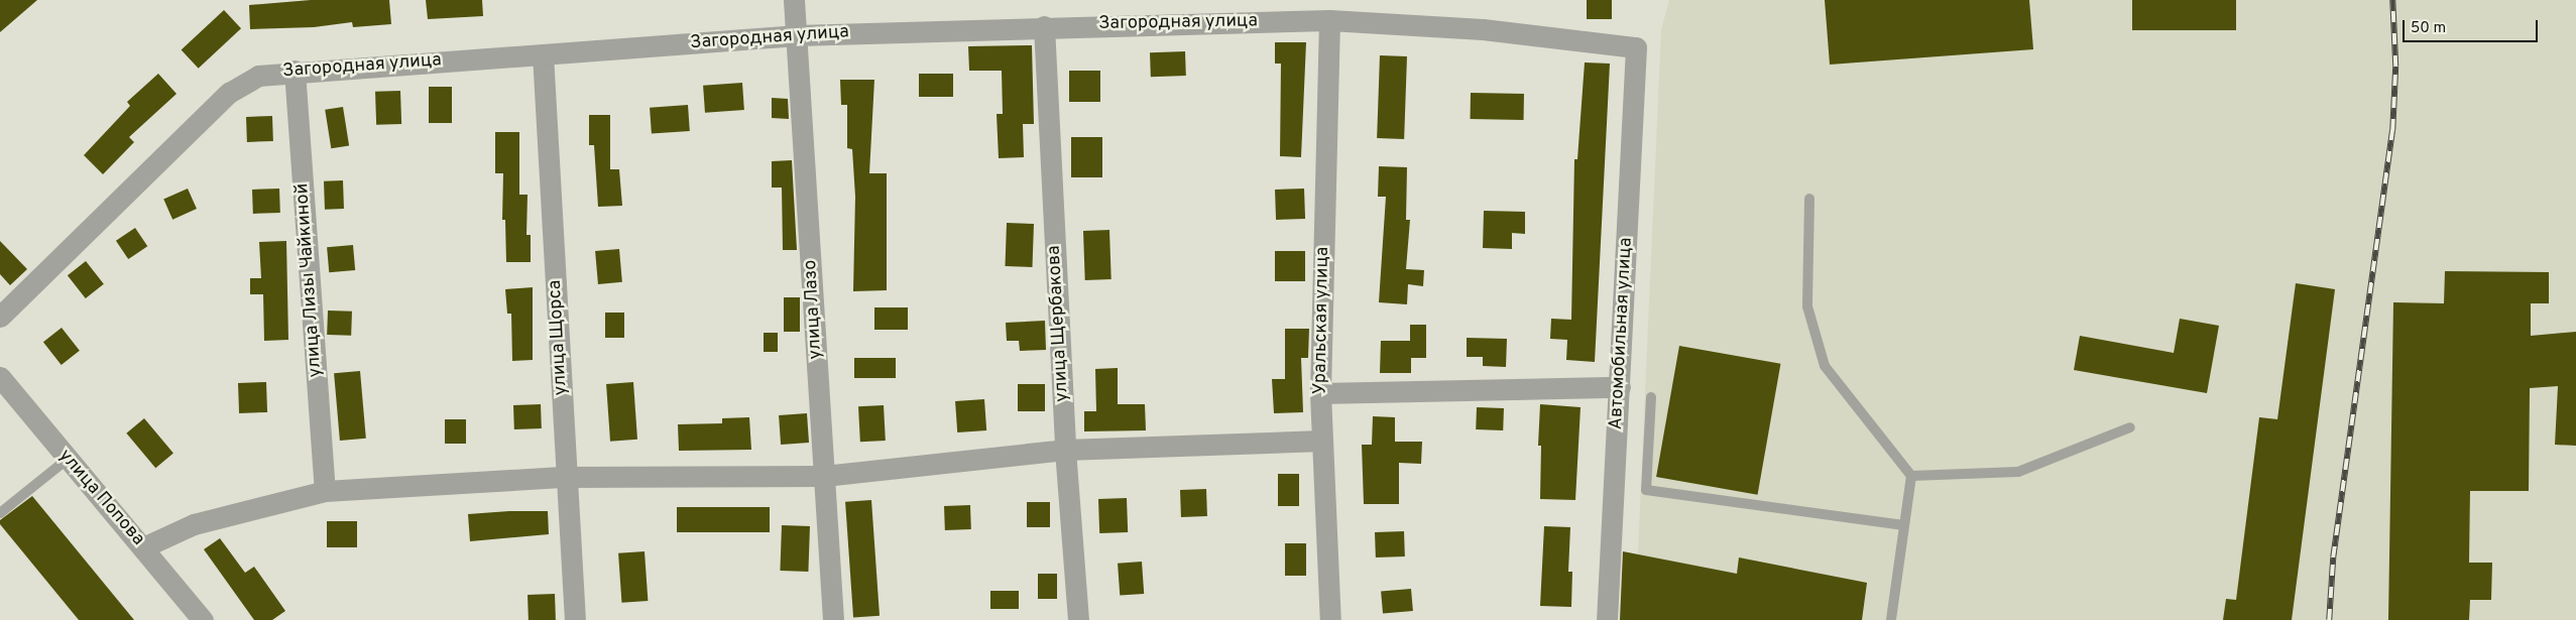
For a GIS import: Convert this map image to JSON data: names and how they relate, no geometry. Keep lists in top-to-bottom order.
{
  "streets": {
    "street": [
      "Загородная улица",
      "улица Лизы Чайкиной",
      "улица Лазо",
      "Уральская улица",
      "улица Щербакова",
      "Автомобильная улица",
      "улица Щорса",
      "улица Попова"
    ]
  },
  "crossings": [
    ["Загородная улица", "улица Лизы Чайкиной"],
    ["Загородная улица", "улица Лазо"],
    ["Загородная улица", "Уральская улица"],
    ["Загородная улица", "улица Щербакова"],
    ["Загородная улица", "Автомобильная улица"],
    ["Загородная улица", "улица Щорса"]
  ],
  "scale_bar": "50 m"
}
